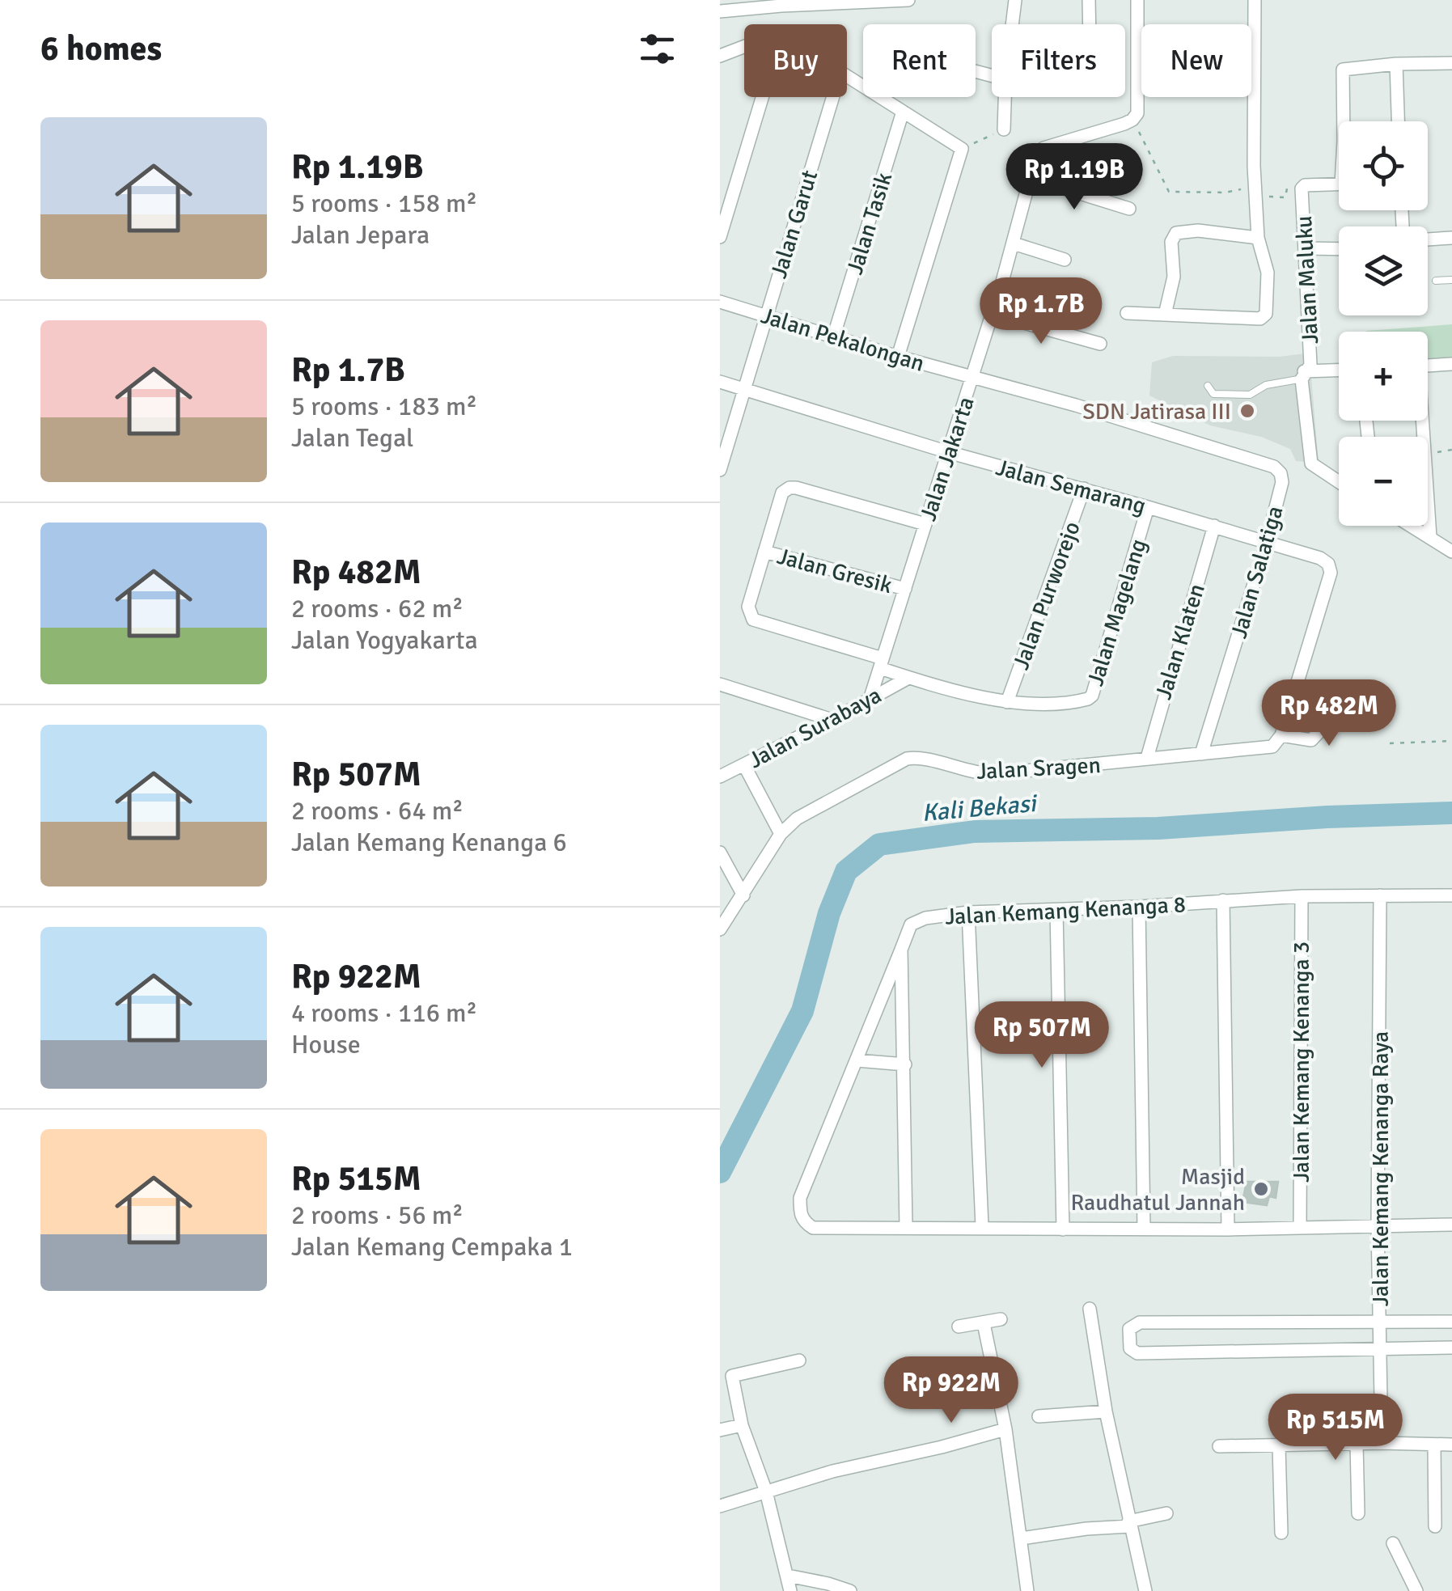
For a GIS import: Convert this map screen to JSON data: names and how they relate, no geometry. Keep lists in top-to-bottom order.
{
  "streets": {
    "street": [
      "Jalan Tasik",
      "Jalan Garut",
      "Jalan Maluku",
      "Jalan Pekalongan",
      "Jalan Jakarta",
      "Jalan Semarang",
      "Jalan Gresik",
      "Jalan Salatiga",
      "Jalan Purworejo",
      "Jalan Magelang",
      "Jalan Klaten",
      "Jalan Surabaya",
      "Jalan Sragen",
      "Jalan Kemang Kenanga 8",
      "Jalan Kemang Kenanga 3",
      "Jalan Kemang Kenanga Raya"
    ]
  },
  "crossings": [
    ["Jalan Tasik", "Jalan Pekalongan"],
    ["Jalan Garut", "Jalan Pekalongan"],
    ["Jalan Garut", "Jalan Semarang"],
    ["Jalan Pekalongan", "Jalan Jakarta"],
    ["Jalan Pekalongan", "Jalan Salatiga"],
    ["Jalan Jakarta", "Jalan Semarang"],
    ["Jalan Jakarta", "Jalan Gresik"],
    ["Jalan Jakarta", "Jalan Magelang"],
    ["Jalan Jakarta", "Jalan Surabaya"],
    ["Jalan Semarang", "Jalan Salatiga"],
    ["Jalan Semarang", "Jalan Purworejo"],
    ["Jalan Semarang", "Jalan Magelang"],
    ["Jalan Semarang", "Jalan Klaten"],
    ["Jalan Semarang", "Jalan Sragen"],
    ["Jalan Gresik", "Jalan Magelang"],
    ["Jalan Salatiga", "Jalan Sragen"],
    ["Jalan Purworejo", "Jalan Magelang"],
    ["Jalan Magelang", "Jalan Surabaya"],
    ["Jalan Klaten", "Jalan Sragen"],
    ["Jalan Kemang Kenanga 8", "Jalan Kemang Kenanga 3"],
    ["Jalan Kemang Kenanga 8", "Jalan Kemang Kenanga Raya"]
  ],
  "water": ["Kali Bekasi"],
  "places": ["SDN Jatirasa III", "Masjid Raudhatul Jannah"],
  "page": {
    "heading": "6 homes",
    "chip": [
      "Buy",
      "Rent",
      "Filters",
      "New"
    ],
    "list": [
      {
        "name": "Rp 1.19B",
        "note": "5 rooms · 158 m² · Jalan Jepara"
      },
      {
        "name": "Rp 1.7B",
        "note": "5 rooms · 183 m² · Jalan Tegal"
      },
      {
        "name": "Rp 482M",
        "note": "2 rooms · 62 m² · Jalan Yogyakarta"
      },
      {
        "name": "Rp 507M",
        "note": "2 rooms · 64 m² · Jalan Kemang Kenanga 6"
      },
      {
        "name": "Rp 922M",
        "note": "4 rooms · 116 m² · House"
      },
      {
        "name": "Rp 515M",
        "note": "2 rooms · 56 m² · Jalan Kemang Cempaka 1"
      }
    ],
    "map_buttons": ["+", "−"],
    "price": [
      "Rp 1.19B",
      "Rp 1.7B",
      "Rp 482M",
      "Rp 507M",
      "Rp 922M",
      "Rp 515M"
    ]
  }
}
